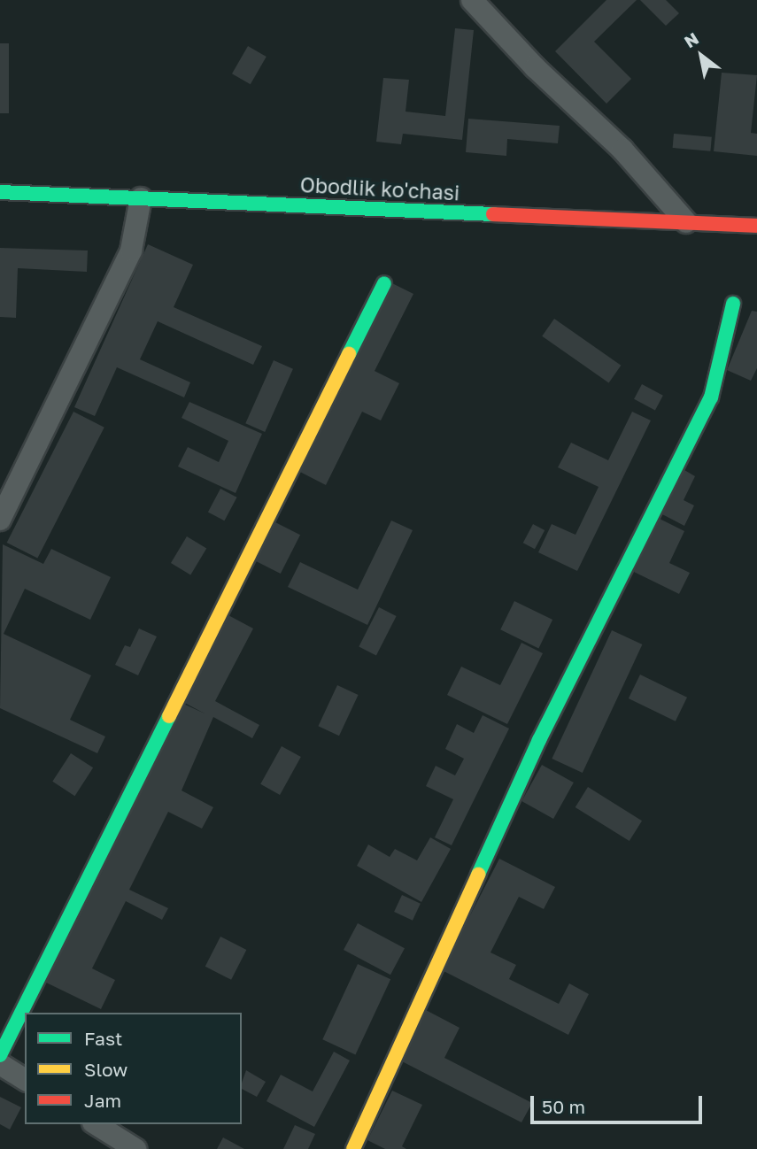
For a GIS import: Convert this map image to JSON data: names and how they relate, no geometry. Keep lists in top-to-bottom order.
{
  "streets": {
    "street": ["Obodlik ko'chasi"]
  },
  "legend": ["Fast", "Slow", "Jam"],
  "scale_bar": "50 m",
  "north": "top left"
}
